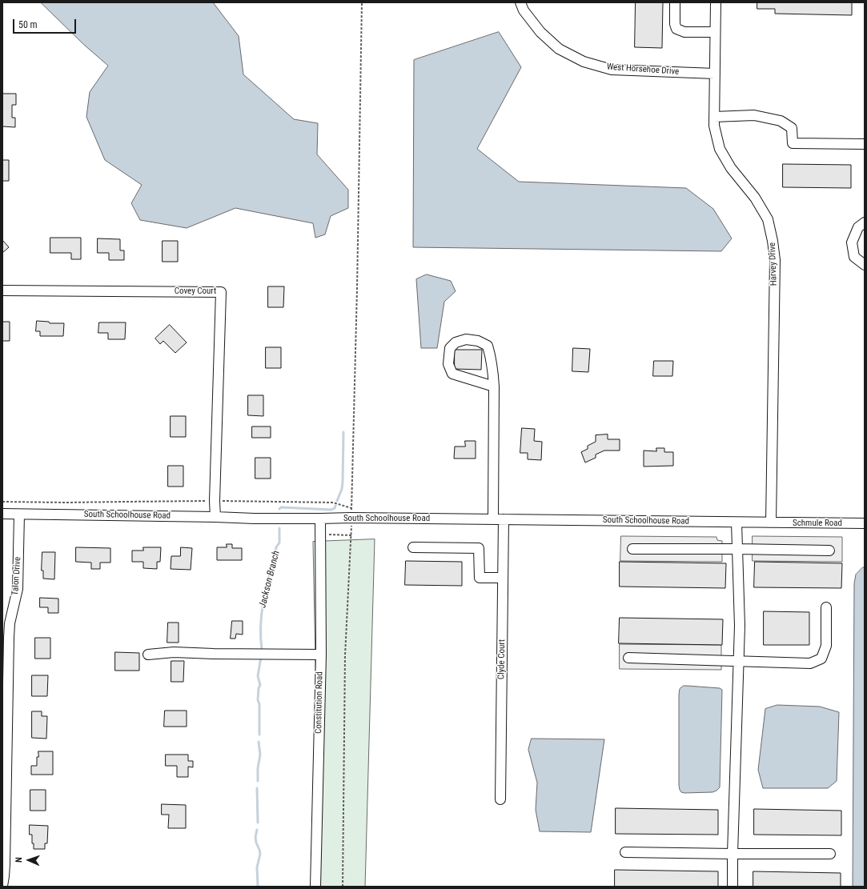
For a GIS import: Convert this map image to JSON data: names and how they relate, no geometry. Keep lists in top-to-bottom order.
{
  "streets": {
    "street": [
      "West Horsehoe Drive",
      "Harvey Drive",
      "Covey Court",
      "South Schoolhouse Road",
      "Schmule Road",
      "Talon Drive",
      "Clyde Court",
      "Constitution Road"
    ]
  },
  "crossings": [
    ["West Horsehoe Drive", "Harvey Drive"],
    ["Harvey Drive", "South Schoolhouse Road"],
    ["Harvey Drive", "Schmule Road"],
    ["Covey Court", "South Schoolhouse Road"],
    ["South Schoolhouse Road", "Schmule Road"],
    ["South Schoolhouse Road", "Talon Drive"],
    ["South Schoolhouse Road", "Clyde Court"],
    ["South Schoolhouse Road", "Constitution Road"]
  ],
  "water": ["Jackson Branch"],
  "scale_bar": "50 m",
  "north": "left"
}
